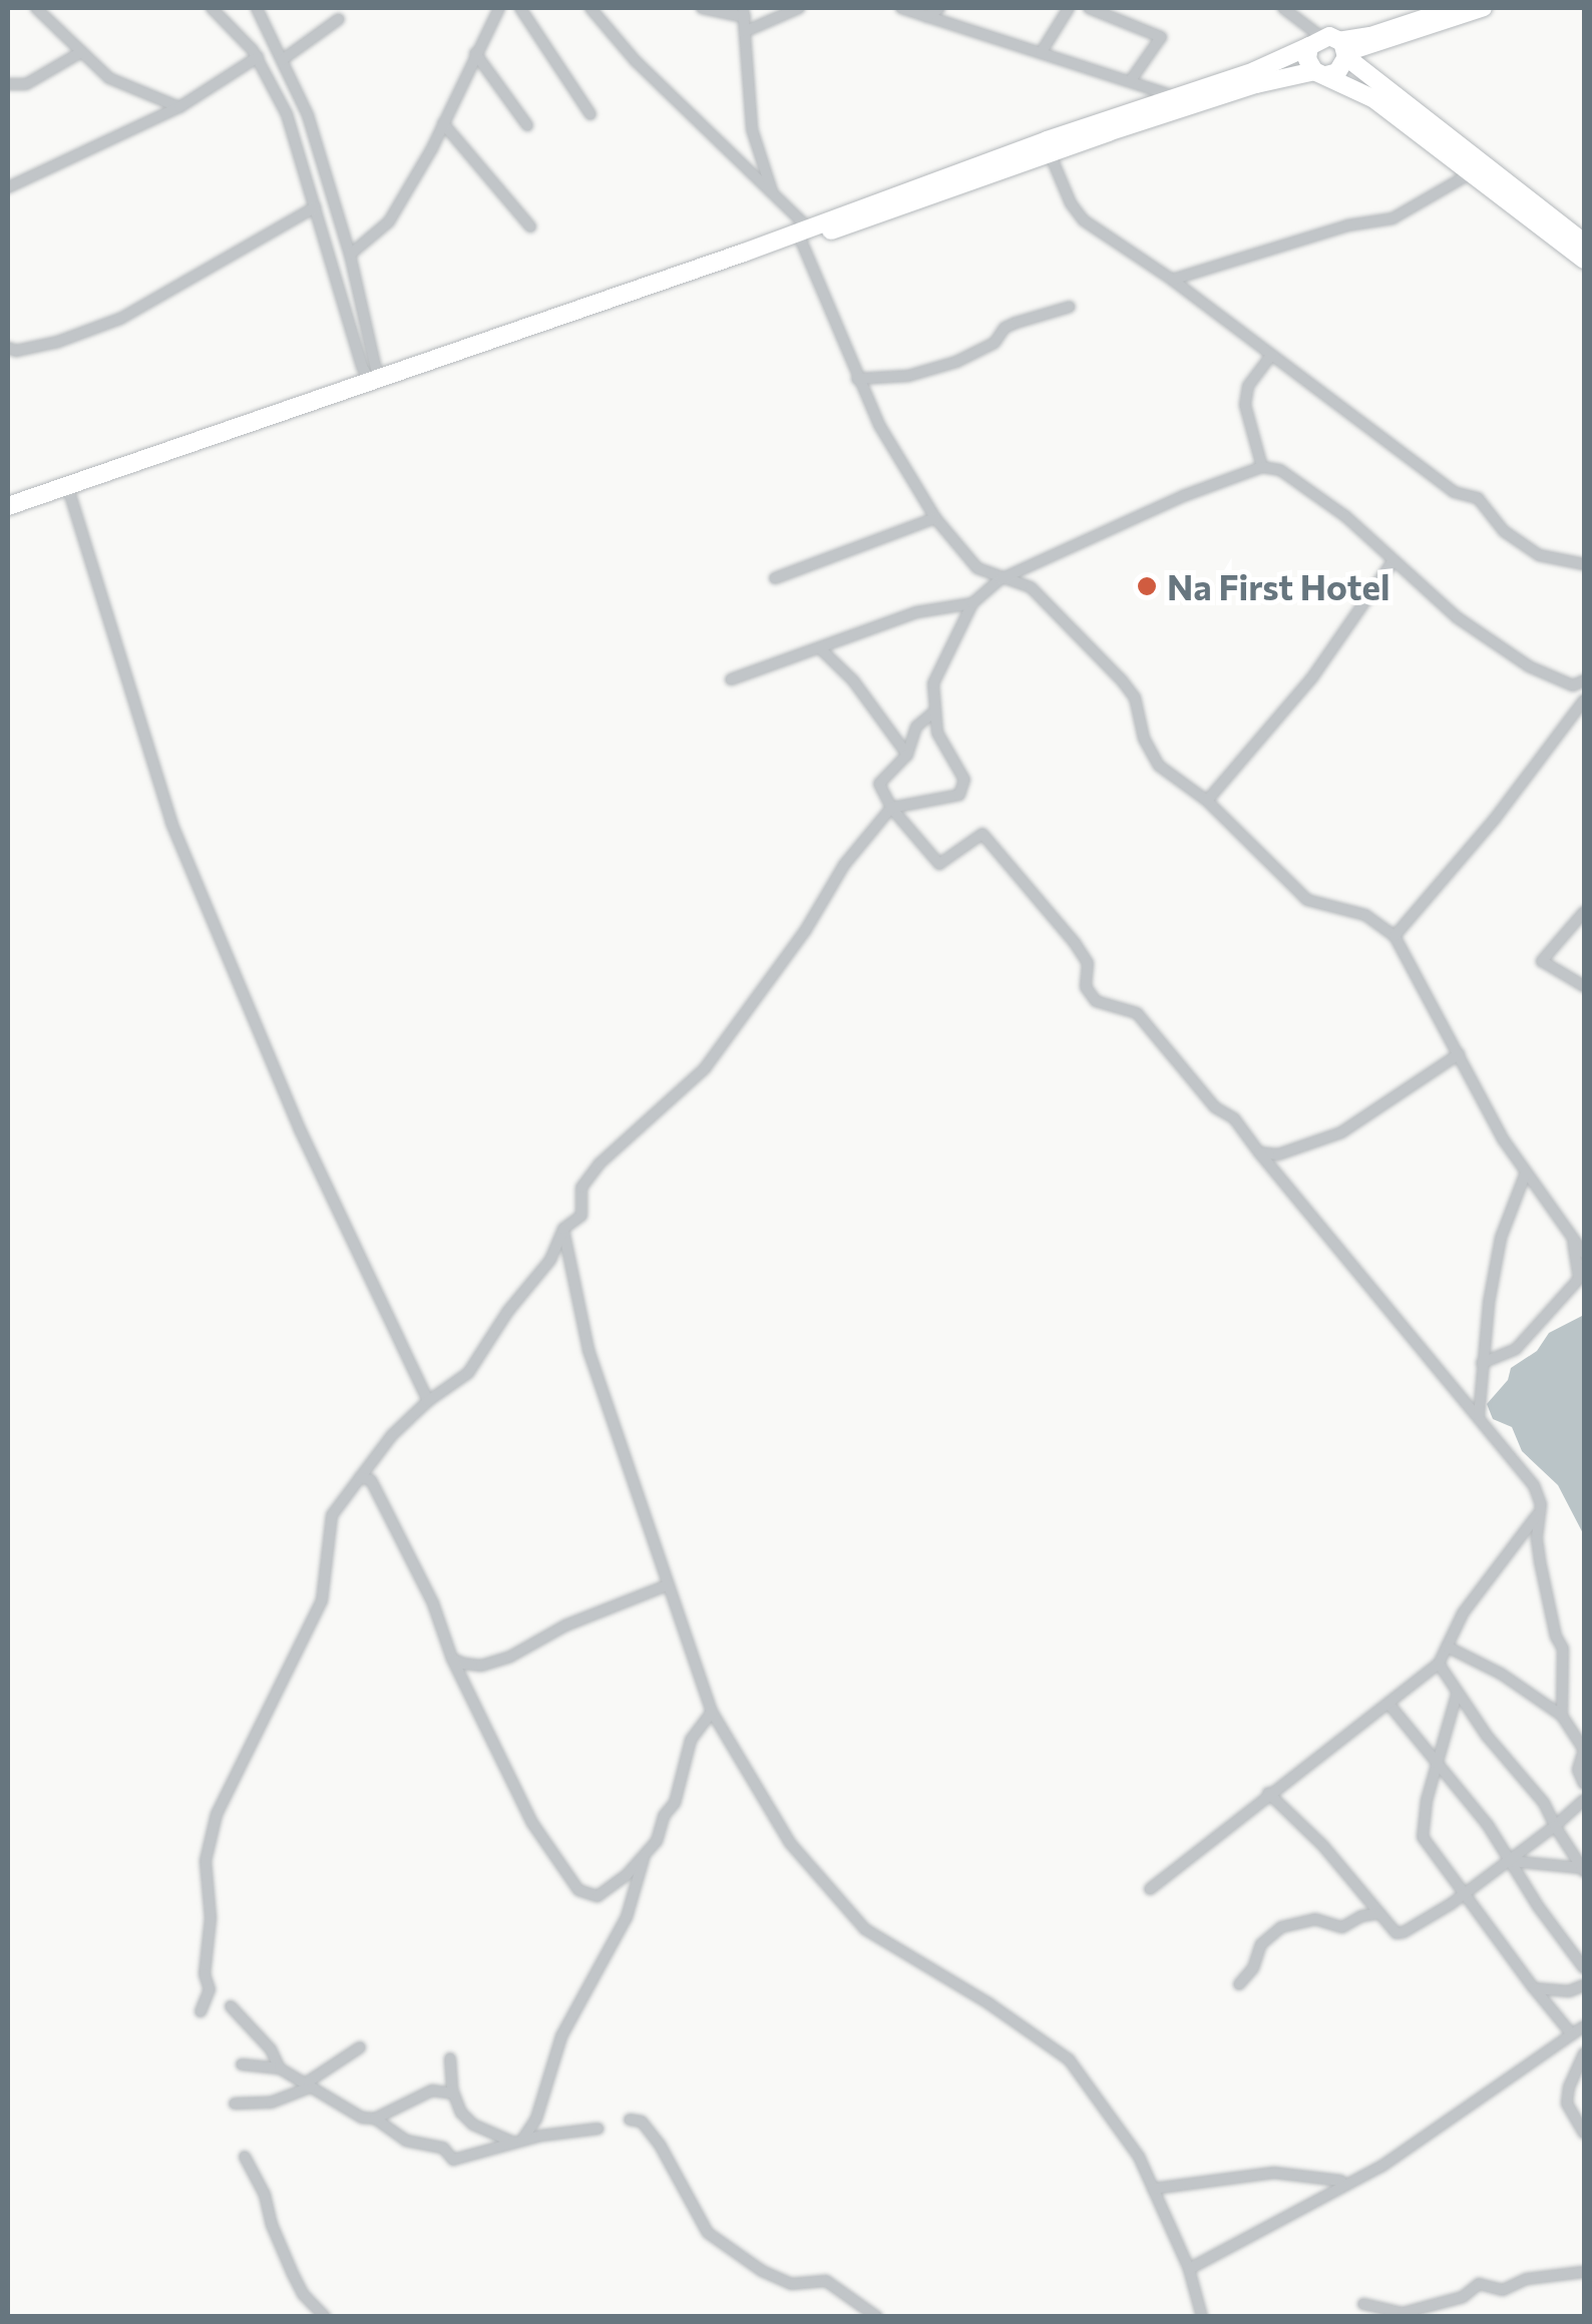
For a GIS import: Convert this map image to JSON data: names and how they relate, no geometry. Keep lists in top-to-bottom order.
{
  "places": ["Na First Hotel"]
}
